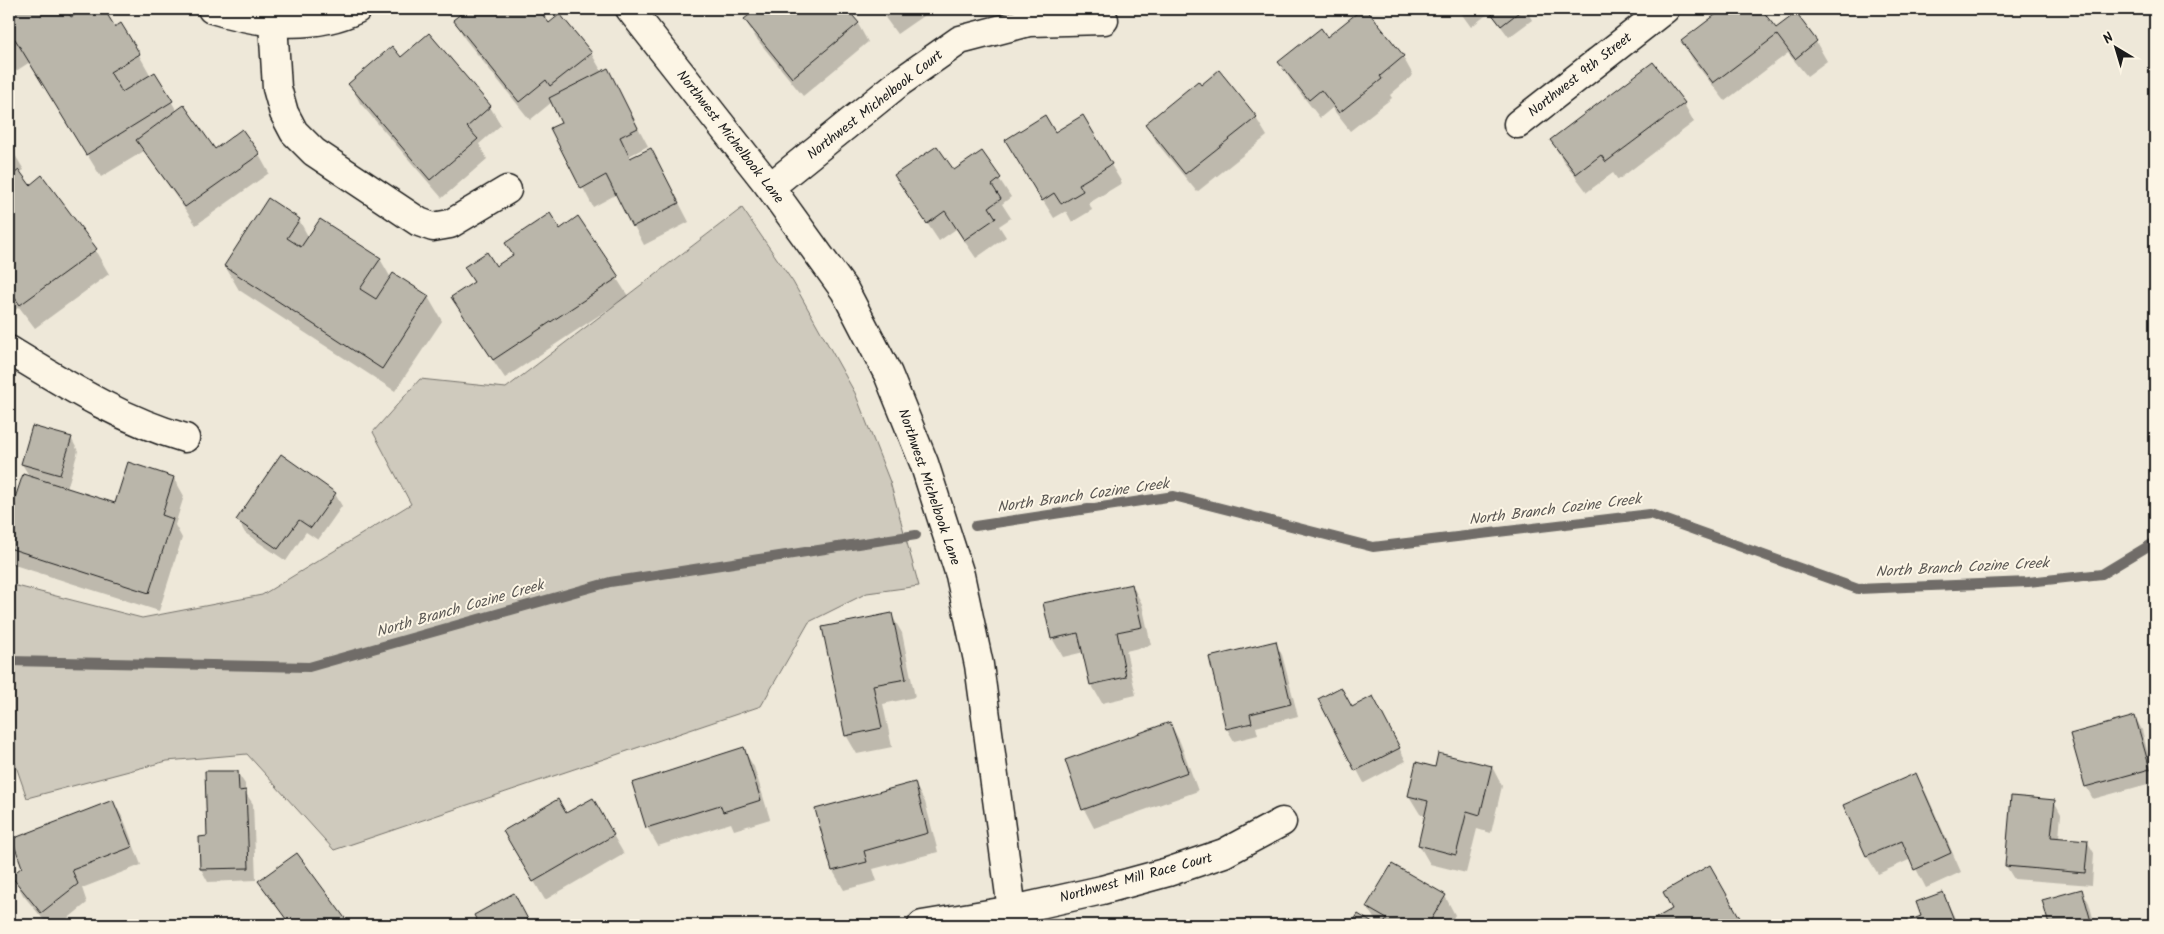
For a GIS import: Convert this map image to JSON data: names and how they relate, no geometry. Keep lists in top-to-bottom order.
{
  "streets": {
    "street": [
      "Northwest 9th Street",
      "Northwest Michelbook Court",
      "Northwest Michelbook Lane",
      "Northwest Mill Race Court"
    ]
  },
  "crossings": [
    ["Northwest Michelbook Court", "Northwest Michelbook Lane"],
    ["Northwest Michelbook Lane", "Northwest Mill Race Court"]
  ],
  "water": ["North Branch Cozine Creek"],
  "north": "top left"
}
